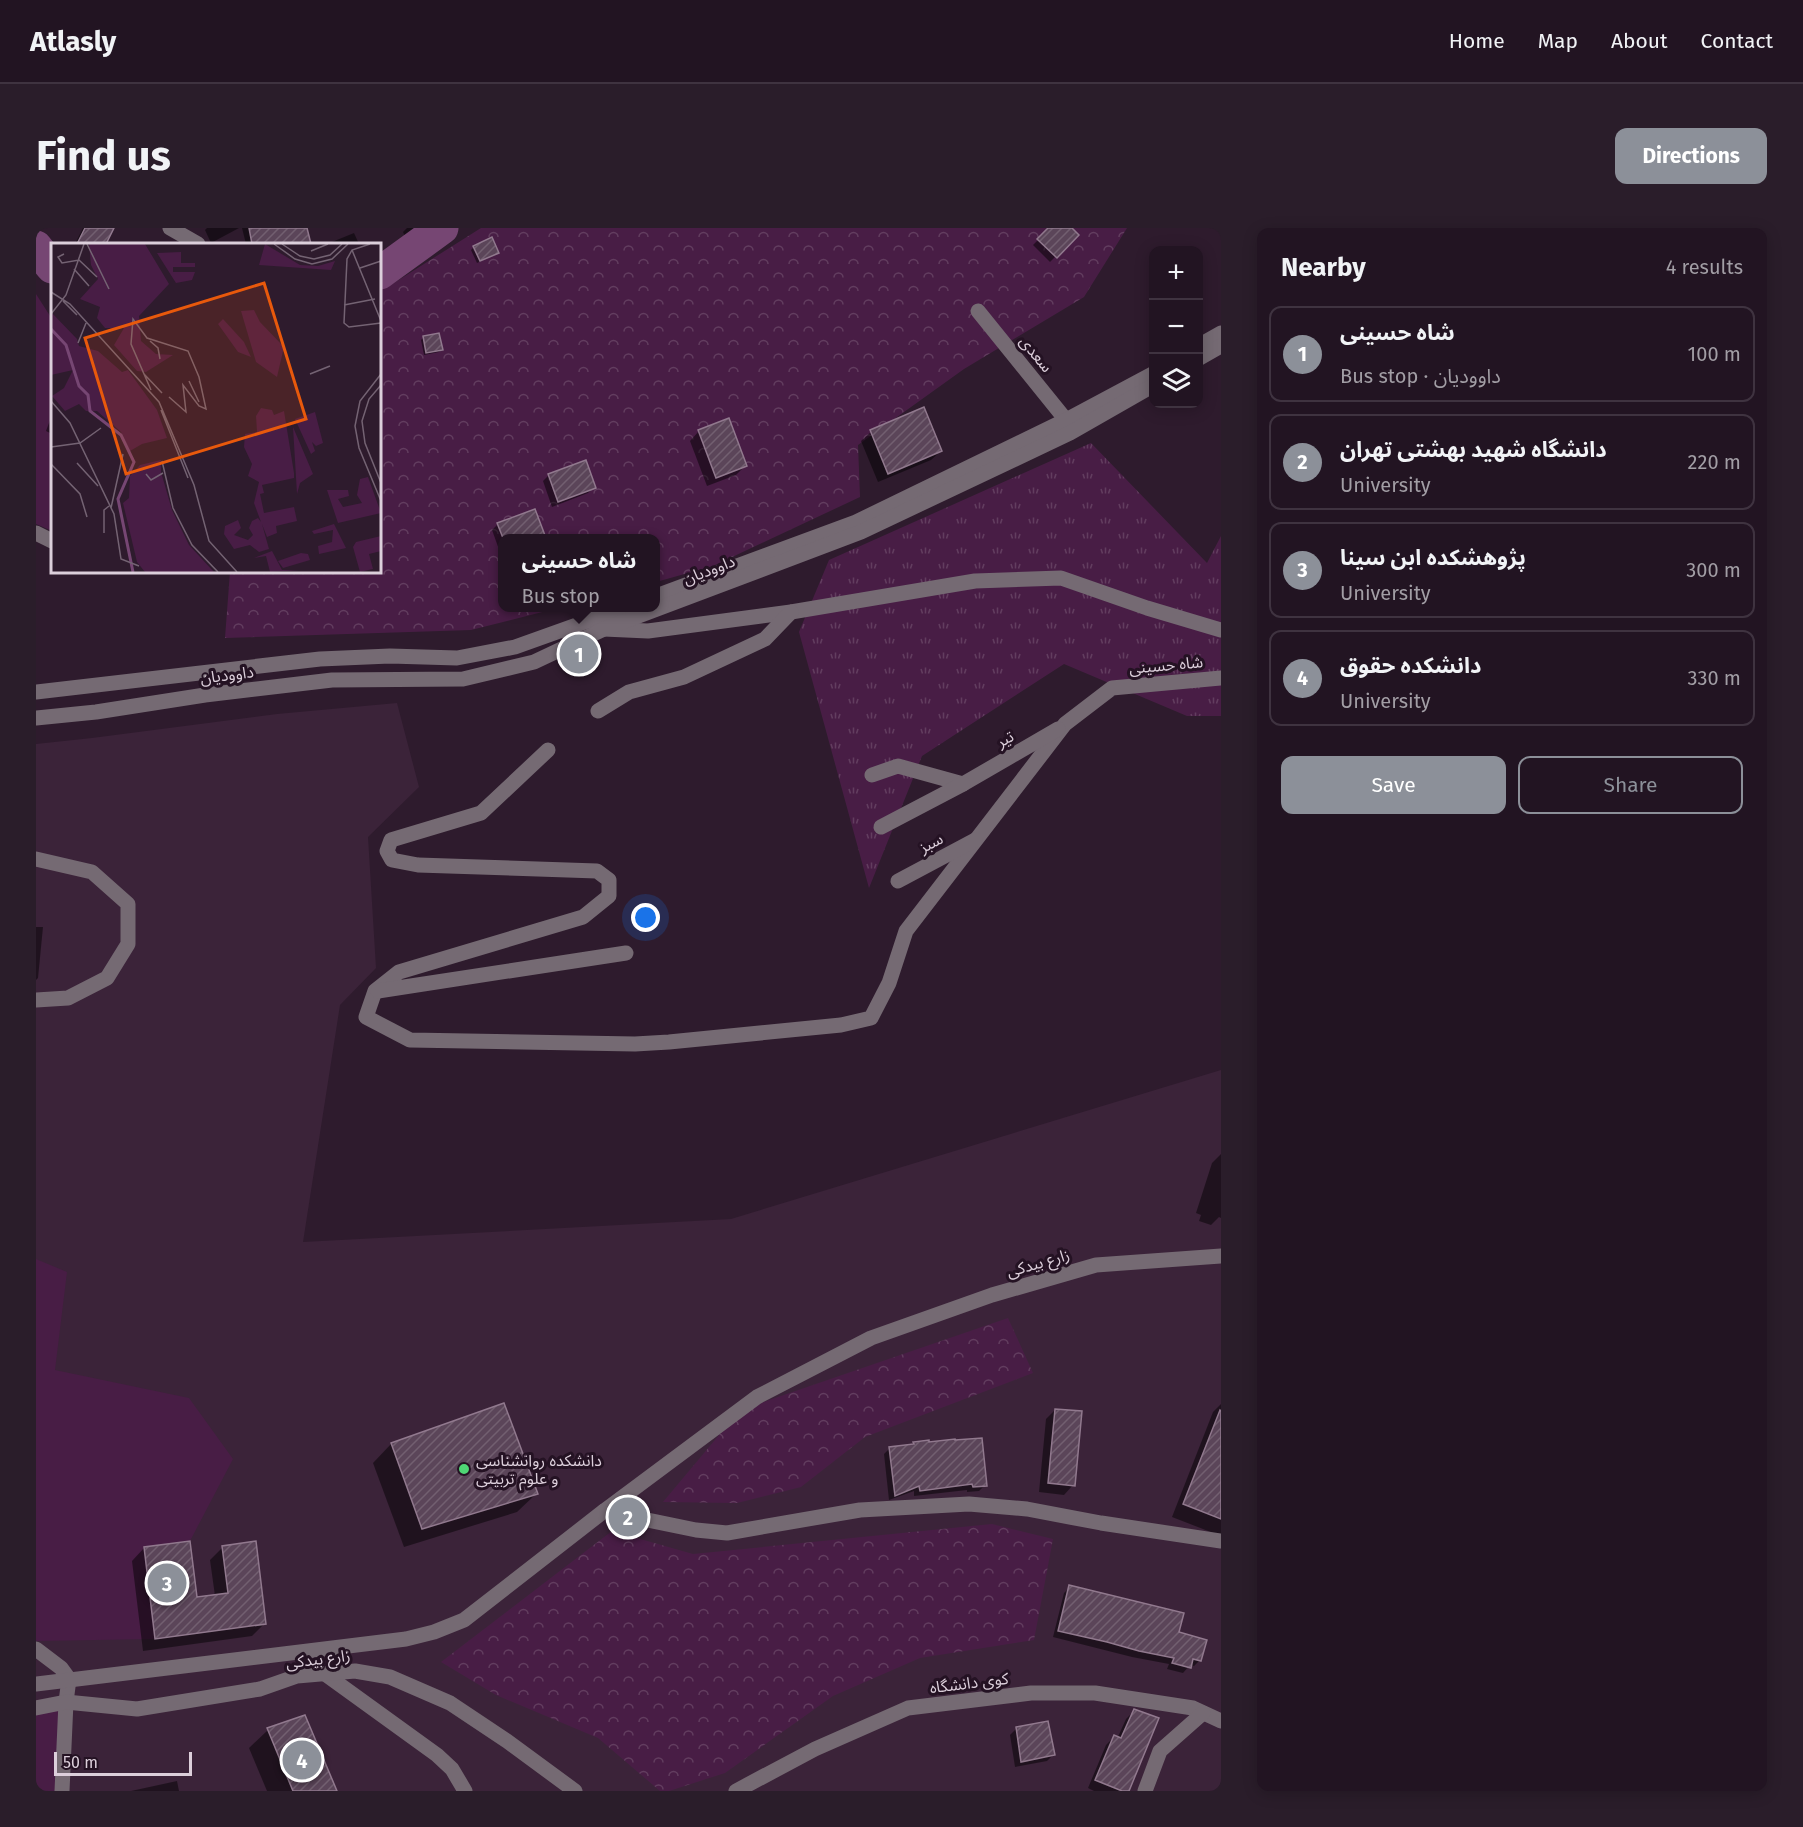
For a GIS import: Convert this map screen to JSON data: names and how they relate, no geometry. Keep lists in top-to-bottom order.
{
  "streets": {
    "street": [
      "سعدی",
      "داوودیان",
      "شاه حسینی",
      "تیر",
      "سبز",
      "زارع بیدکی",
      "کوی دانشگاه"
    ]
  },
  "crossings": [
    ["سعدی", "داوودیان"],
    ["شاه حسینی", "تیر"],
    ["شاه حسینی", "سبز"]
  ],
  "places": ["دانشکده روانشناسی و علوم تربیتی"],
  "scale_bar": "50 m",
  "page": {
    "header": "Atlasly",
    "nav": [
      "Home",
      "Map",
      "About",
      "Contact"
    ],
    "buttons": [
      "Directions",
      ["Save", "Share"]
    ],
    "title": "Find us",
    "heading": ["Nearby", "4 results"],
    "map_buttons": ["+", "−"],
    "list": [
      {
        "mark": "1",
        "name": "شاه حسینی",
        "note": "Bus stop · داوودیان",
        "value": "100 m"
      },
      {
        "mark": "2",
        "name": "دانشگاه شهید بهشتی تهران",
        "note": "University",
        "value": "220 m"
      },
      {
        "mark": "3",
        "name": "پژوهشکده ابن سینا",
        "note": "University",
        "value": "300 m"
      },
      {
        "mark": "4",
        "name": "دانشکده حقوق",
        "note": "University",
        "value": "330 m"
      }
    ],
    "popup": ["شاه حسینی", "Bus stop"],
    "pins": [
      "1",
      "2",
      "3",
      "4"
    ],
    "scale": "50 m"
  }
}
